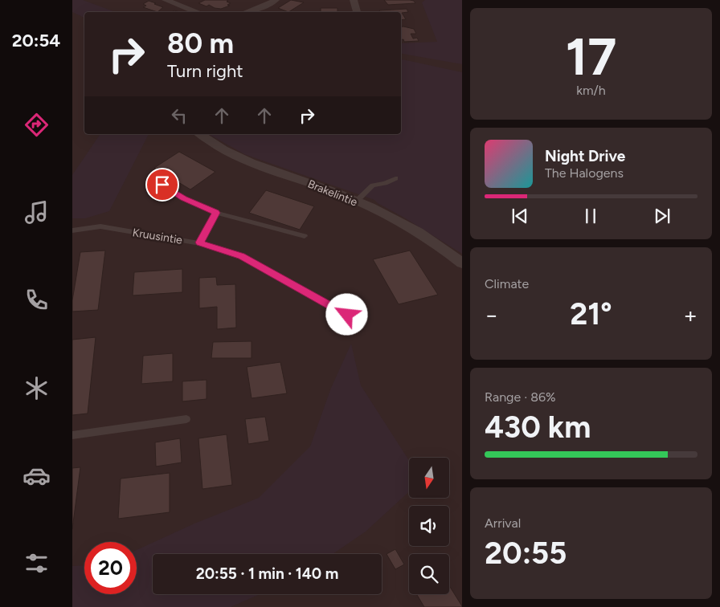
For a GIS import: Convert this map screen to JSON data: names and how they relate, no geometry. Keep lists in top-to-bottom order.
{
  "streets": {
    "street": ["Brakelintie"],
    "lane": ["Kruusintie"]
  },
  "north": "bottom",
  "page": {
    "tabs": "20:54",
    "tile": [
      ["17", "km/h"],
      "Climate",
      ["Range · 86%", "430 km"],
      ["Arrival", "20:55"]
    ],
    "turn": ["80 m", "Turn right"],
    "song": ["Night Drive", "The Halogens"],
    "heat": ["−", "21°", "+"],
    "limit": "20",
    "trip": "20:55 · 1 min · 140 m"
  }
}
